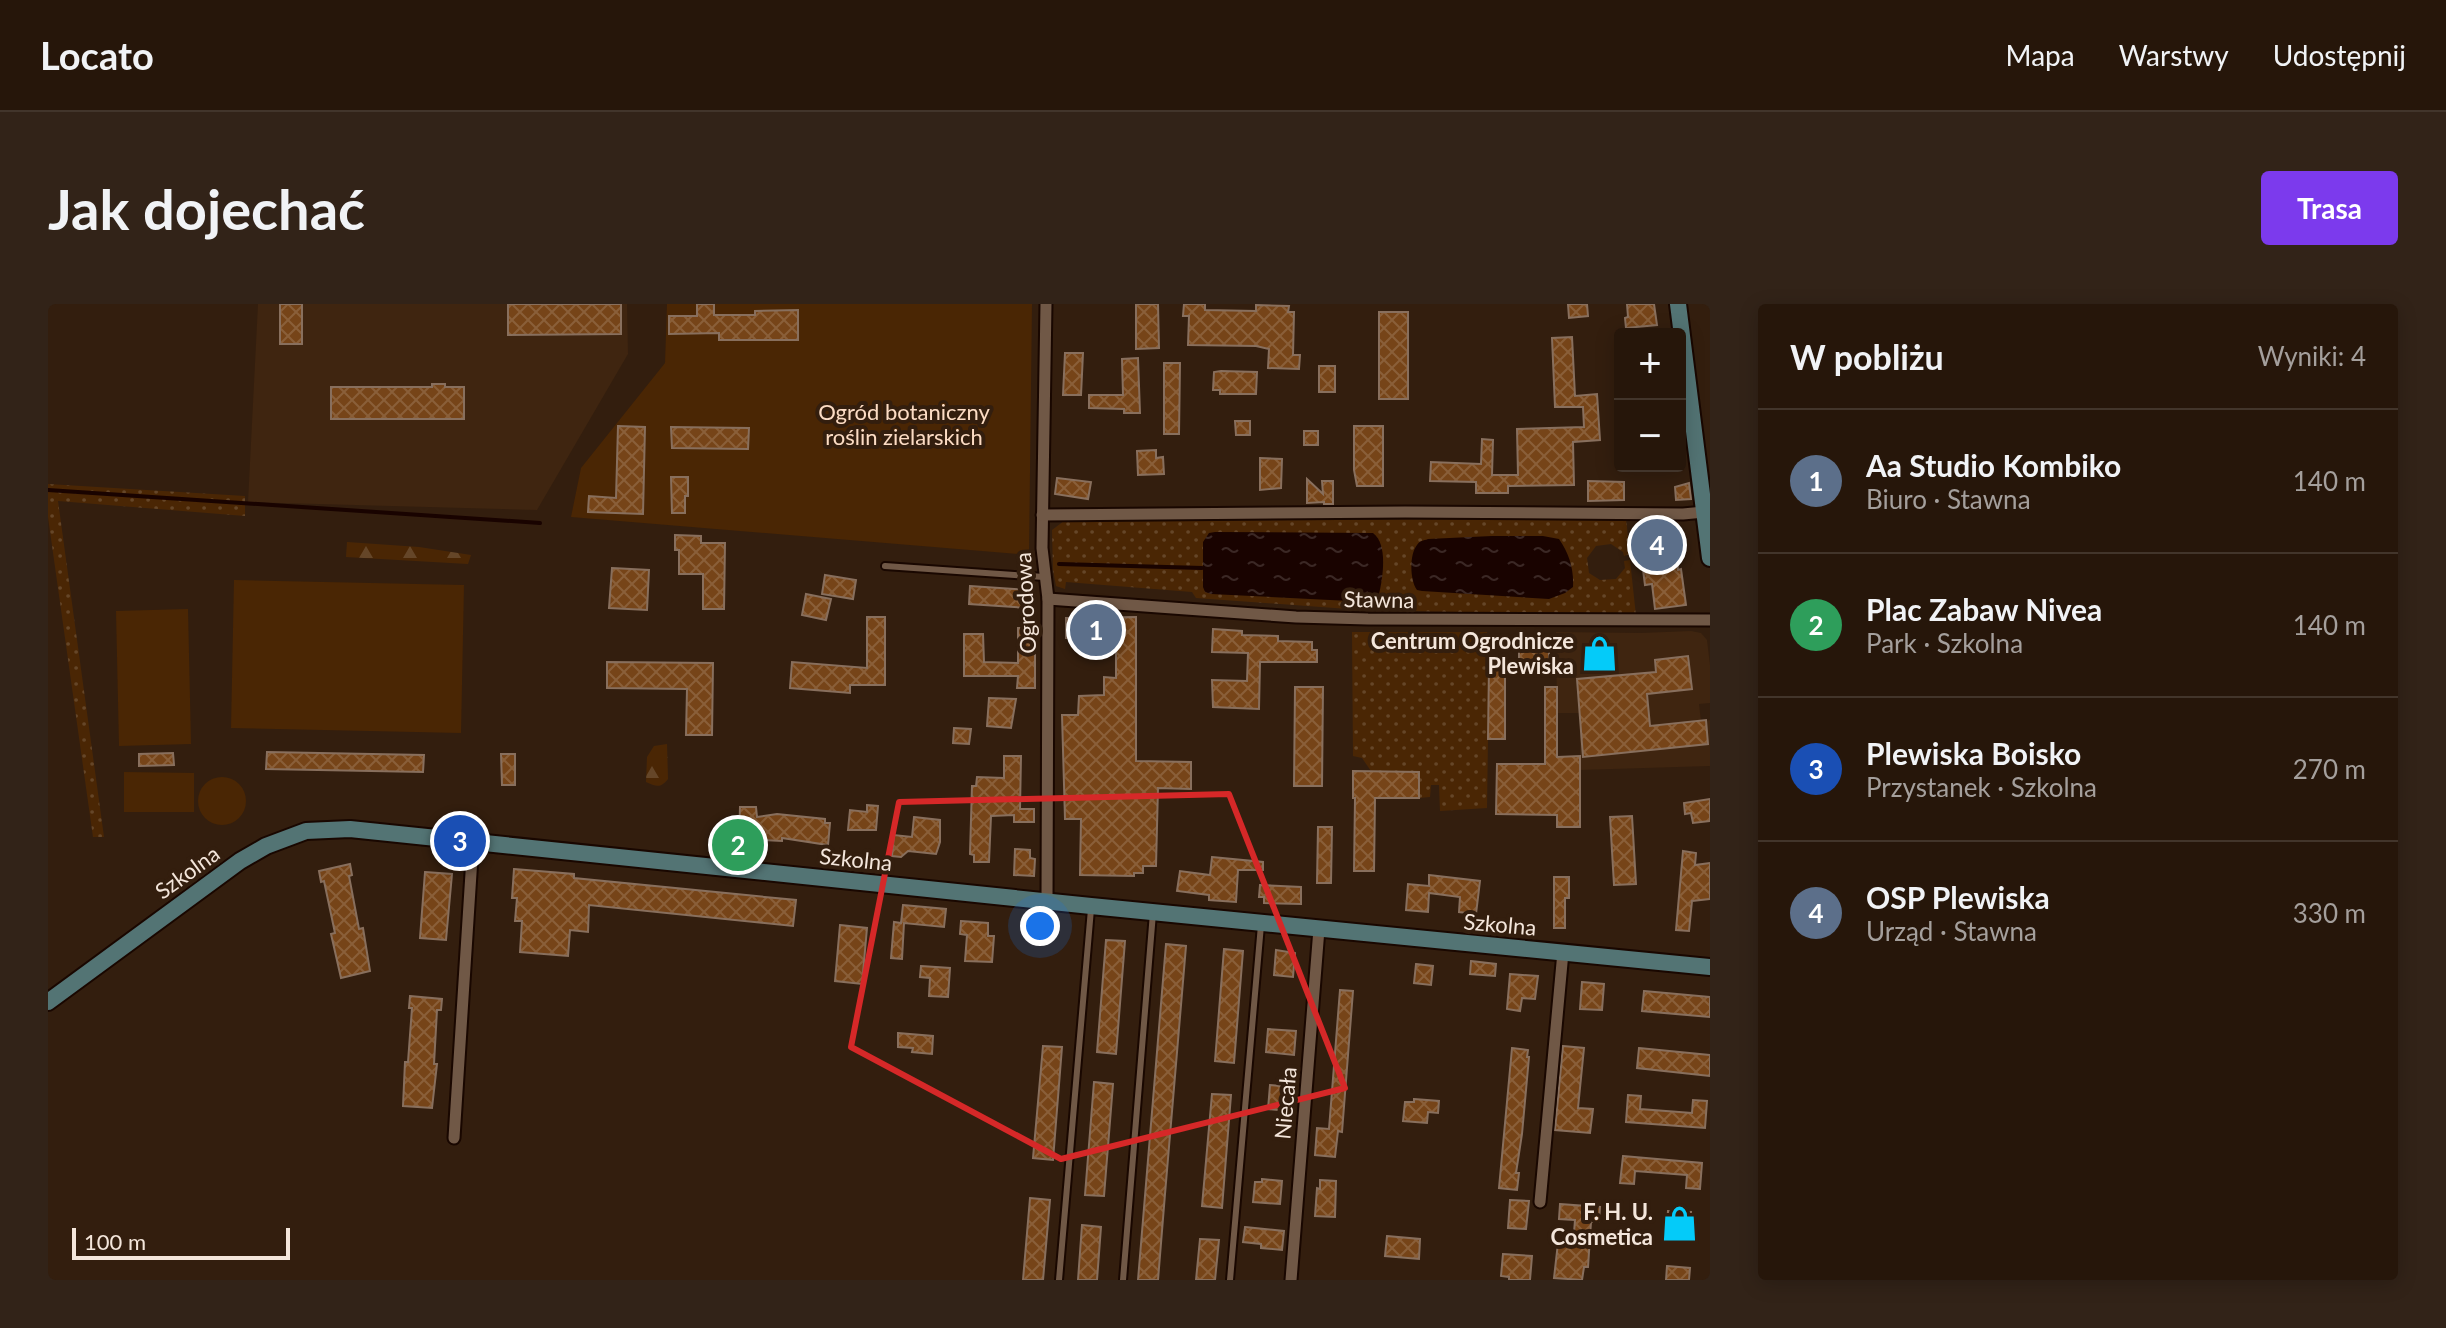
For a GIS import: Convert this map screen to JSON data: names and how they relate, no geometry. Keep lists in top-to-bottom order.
{
  "streets": {
    "street": [
      "Stawna",
      "Ogrodowa",
      "Szkolna",
      "Niecała"
    ]
  },
  "crossings": [
    ["Stawna", "Ogrodowa"],
    ["Ogrodowa", "Szkolna"],
    ["Szkolna", "Niecała"]
  ],
  "parks": ["Ogród botaniczny roślin zielarskich"],
  "places": {
    "shop": ["Centrum Ogrodnicze Plewiska", "F. H. U. Cosmetica"]
  },
  "scale_bar": "100 m",
  "page": {
    "header": "Locato",
    "nav": ["Mapa", "Warstwy", "Udostępnij"],
    "buttons": "Trasa",
    "title": "Jak dojechać",
    "heading": ["W pobliżu", "Wyniki: 4"],
    "map_buttons": ["+", "−"],
    "list": [
      {
        "mark": "1",
        "name": "Aa Studio Kombiko",
        "note": "Biuro · Stawna",
        "value": "140 m"
      },
      {
        "mark": "2",
        "name": "Plac Zabaw Nivea",
        "note": "Park · Szkolna",
        "value": "140 m"
      },
      {
        "mark": "3",
        "name": "Plewiska Boisko",
        "note": "Przystanek · Szkolna",
        "value": "270 m"
      },
      {
        "mark": "4",
        "name": "OSP Plewiska",
        "note": "Urząd · Stawna",
        "value": "330 m"
      }
    ],
    "pins": [
      "4",
      "1",
      "3",
      "2"
    ],
    "scale": "100 m"
  }
}
